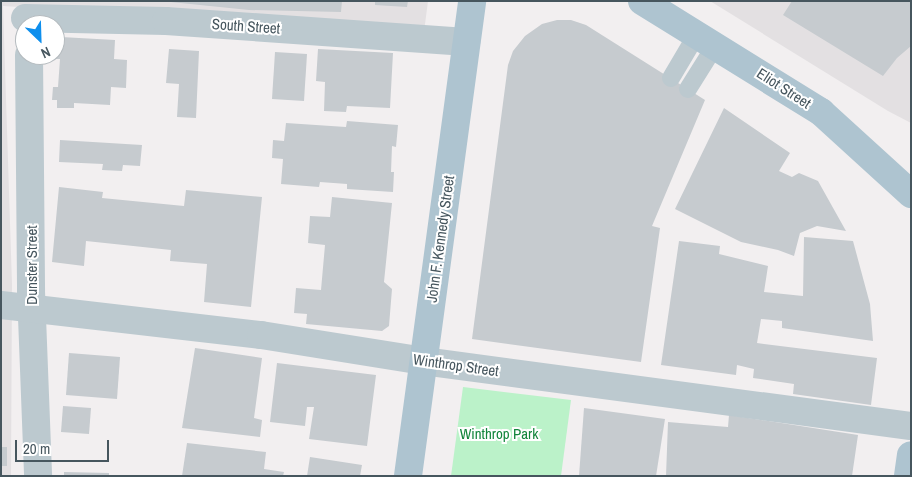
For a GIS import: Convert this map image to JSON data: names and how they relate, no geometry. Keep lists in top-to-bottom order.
{
  "streets": {
    "main road": ["Eliot Street", "John F. Kennedy Street"],
    "street": ["South Street", "Dunster Street", "Winthrop Street"]
  },
  "crossings": [
    ["South Street", "John F. Kennedy Street"],
    ["John F. Kennedy Street", "Winthrop Street"],
    ["Dunster Street", "Winthrop Street"]
  ],
  "parks": ["Winthrop Park"],
  "scale_bar": "20 m",
  "north": "bottom right"
}
